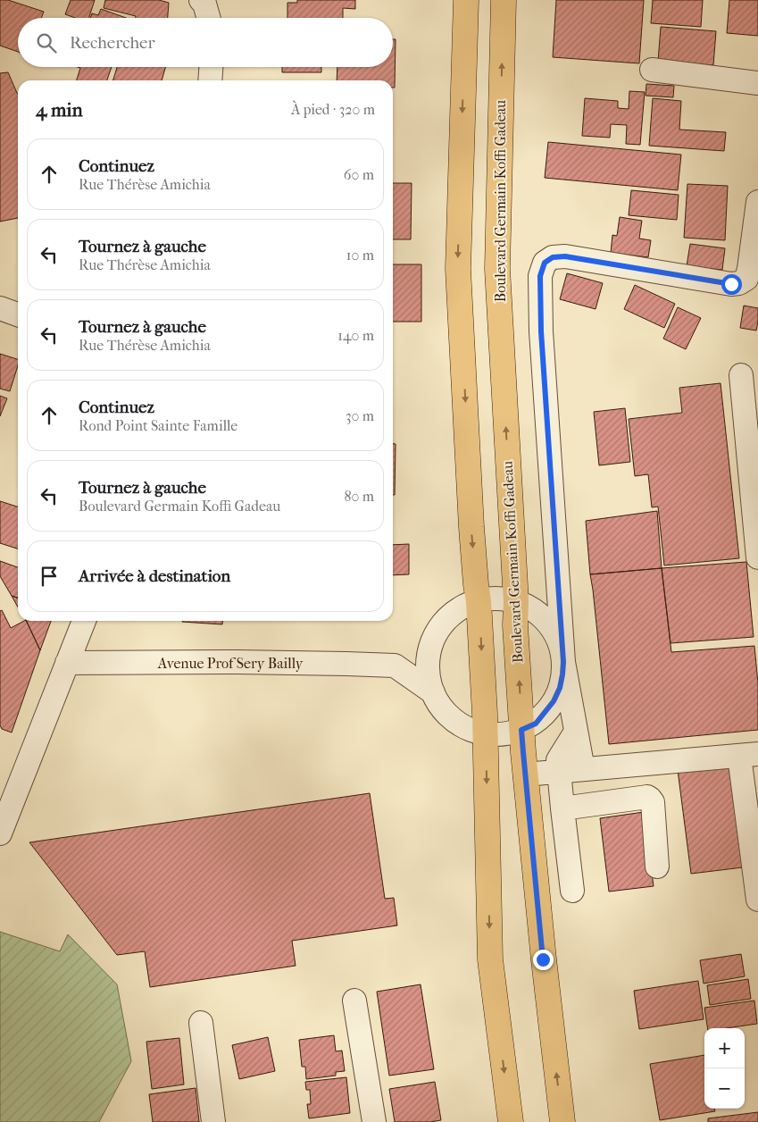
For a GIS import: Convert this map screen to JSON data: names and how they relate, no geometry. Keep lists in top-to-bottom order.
{
  "streets": {
    "main road": ["Boulevard Germain Koffi Gadeau"],
    "street": ["Avenue Prof Sery Bailly"]
  },
  "page": {
    "search": "Rechercher",
    "heading": ["4 min", "À pied · 320 m"],
    "list": [
      ["Continuez", "Rue Thérèse Amichia", "60 m"],
      ["Tournez à gauche", "Rue Thérèse Amichia", "10 m"],
      ["Tournez à gauche", "Rue Thérèse Amichia", "140 m"],
      ["Continuez", "Rond Point Sainte Famille", "30 m"],
      ["Tournez à gauche", "Boulevard Germain Koffi Gadeau", "80 m"],
      "Arrivée à destination"
    ],
    "map_buttons": ["+", "−"]
  }
}
